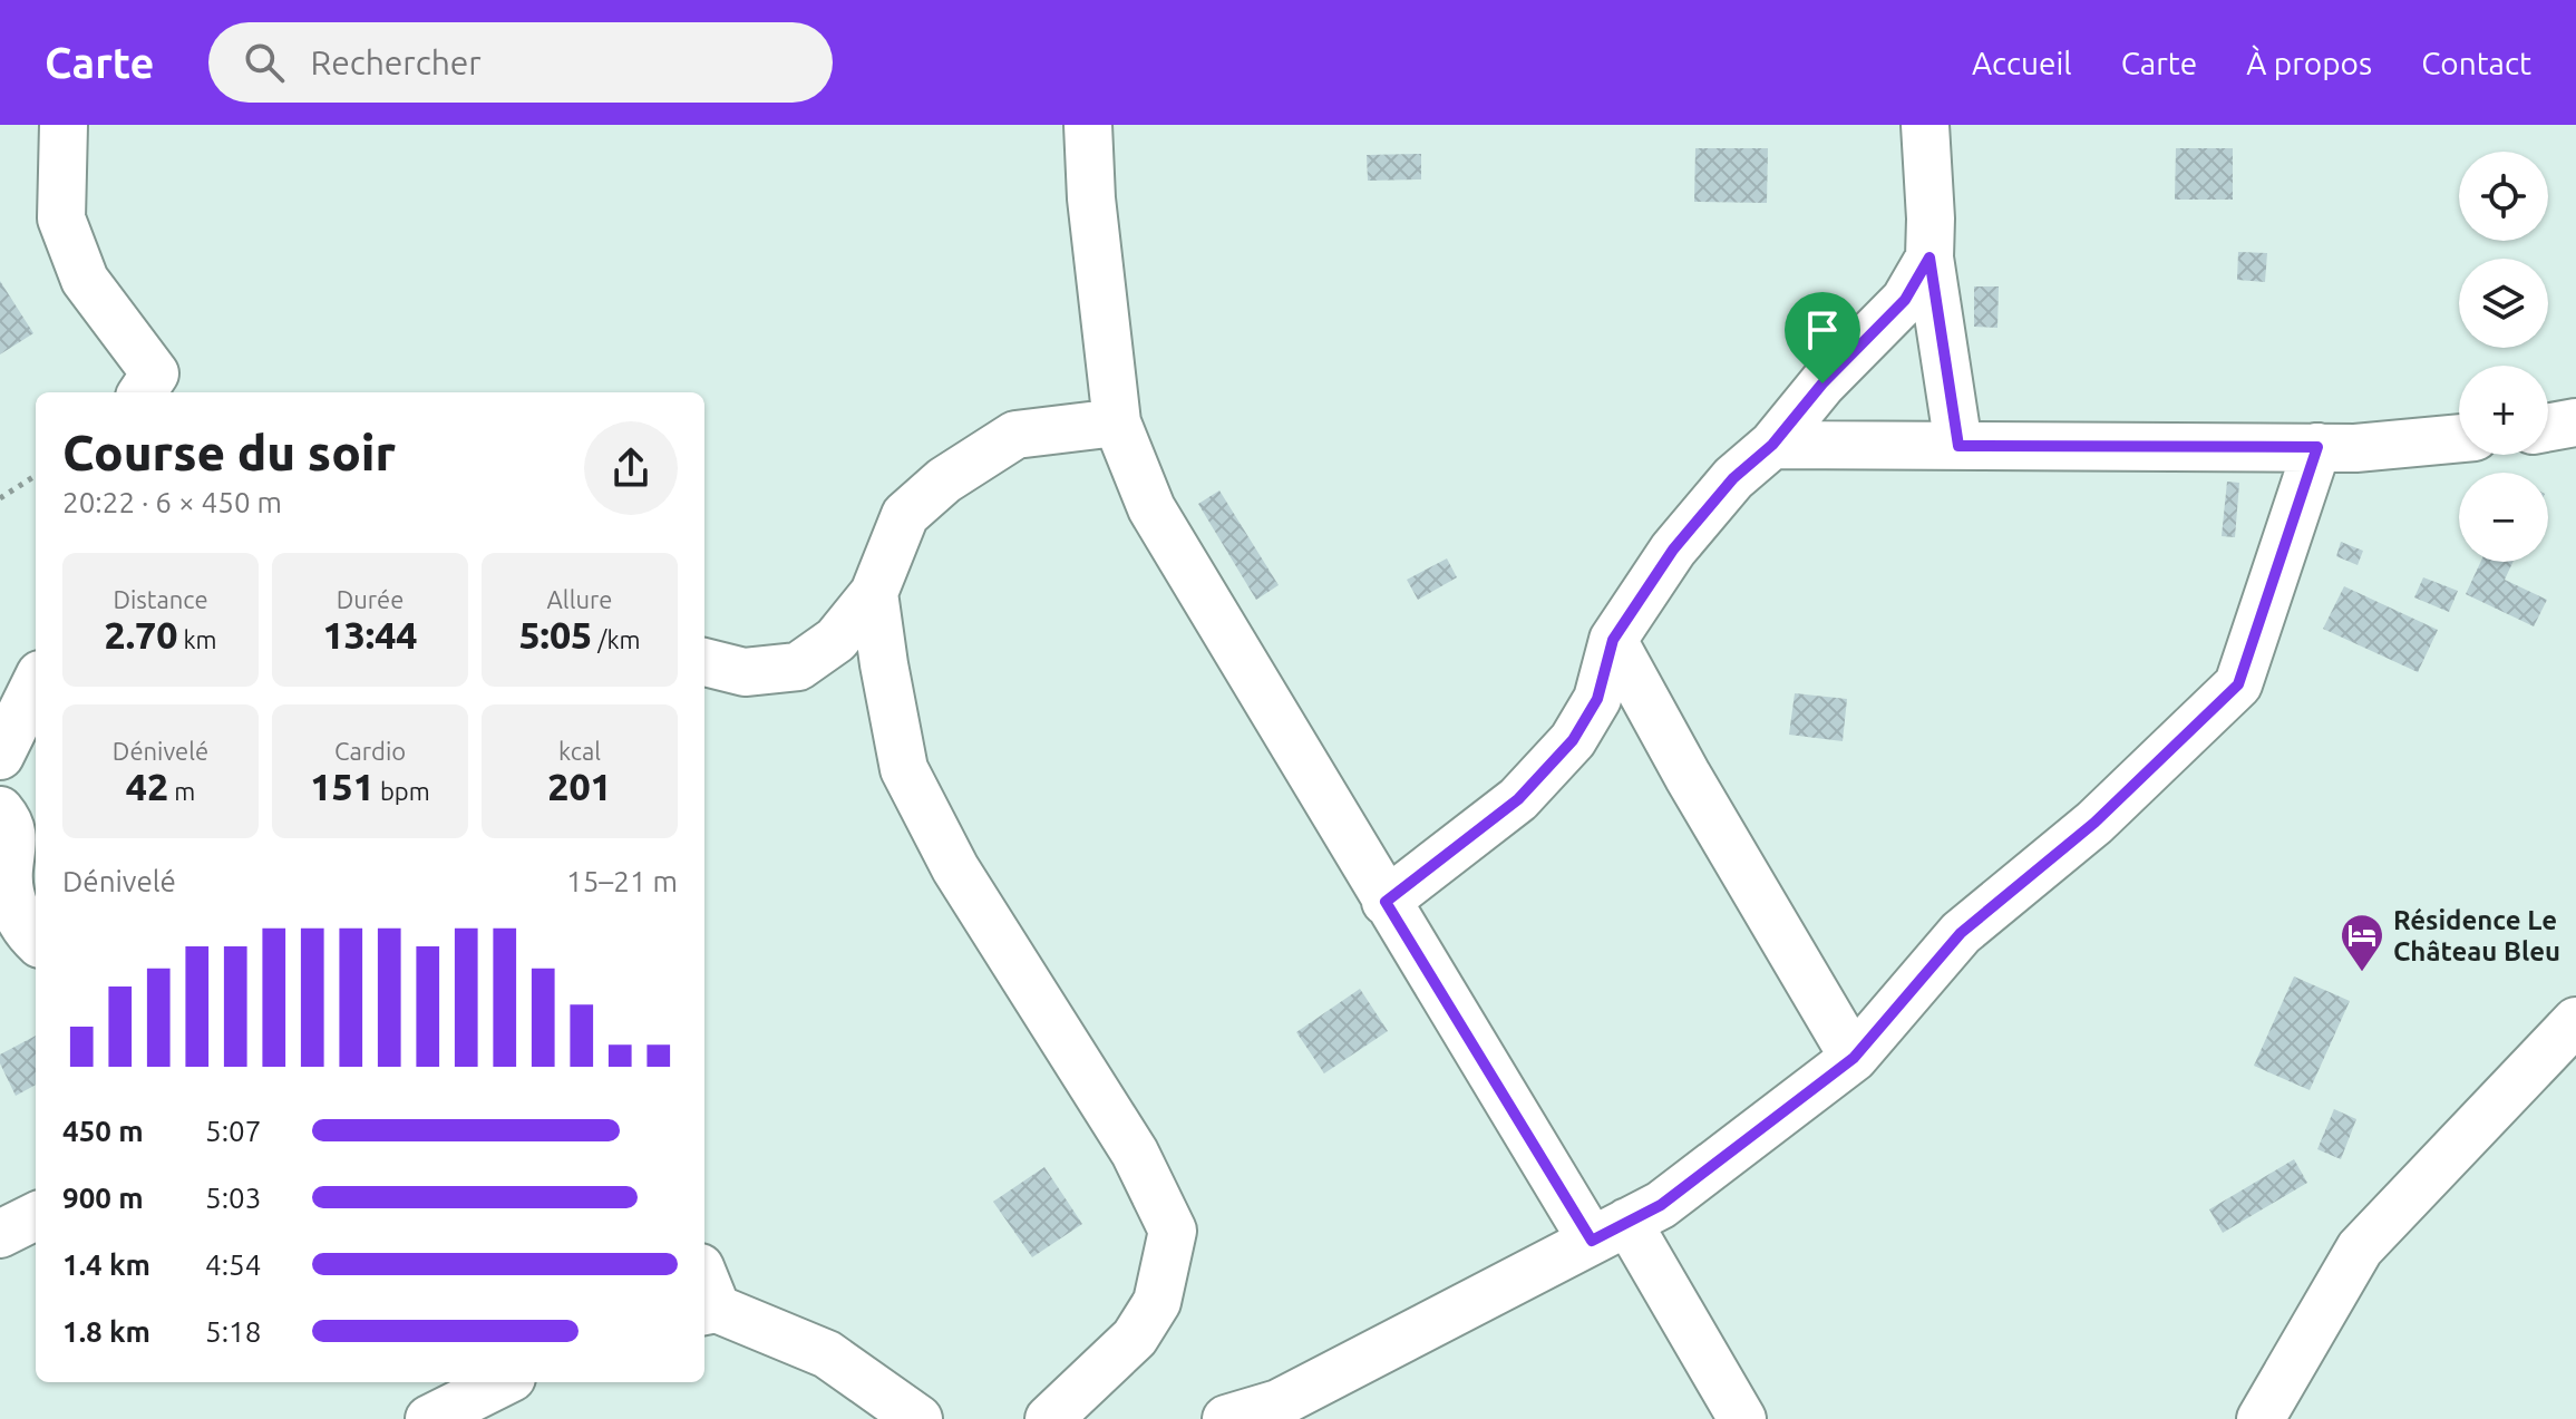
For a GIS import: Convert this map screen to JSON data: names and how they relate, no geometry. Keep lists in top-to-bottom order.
{
  "places": {
    "hotel": ["Résidence Le Château Bleu"]
  },
  "page": {
    "header": "Carte",
    "search": "Rechercher",
    "nav": [
      "Accueil",
      "Carte",
      "À propos",
      "Contact"
    ],
    "map_buttons": ["+", "−"],
    "heading": ["Course du soir", "20:22 · 6 × 450 m"],
    "stats": [
      ["Distance", "2.70 km"],
      ["Durée", "13:44"],
      ["Allure", "5:05 /km"],
      ["Dénivelé", "42 m"],
      ["Cardio", "151 bpm"],
      ["kcal", "201"]
    ],
    "chart": ["Dénivelé", "15–21 m"],
    "list": [
      {
        "name": "450 m",
        "note": "5:07"
      },
      {
        "name": "900 m",
        "note": "5:03"
      },
      {
        "name": "1.4 km",
        "note": "4:54"
      },
      {
        "name": "1.8 km",
        "note": "5:18"
      }
    ]
  }
}
